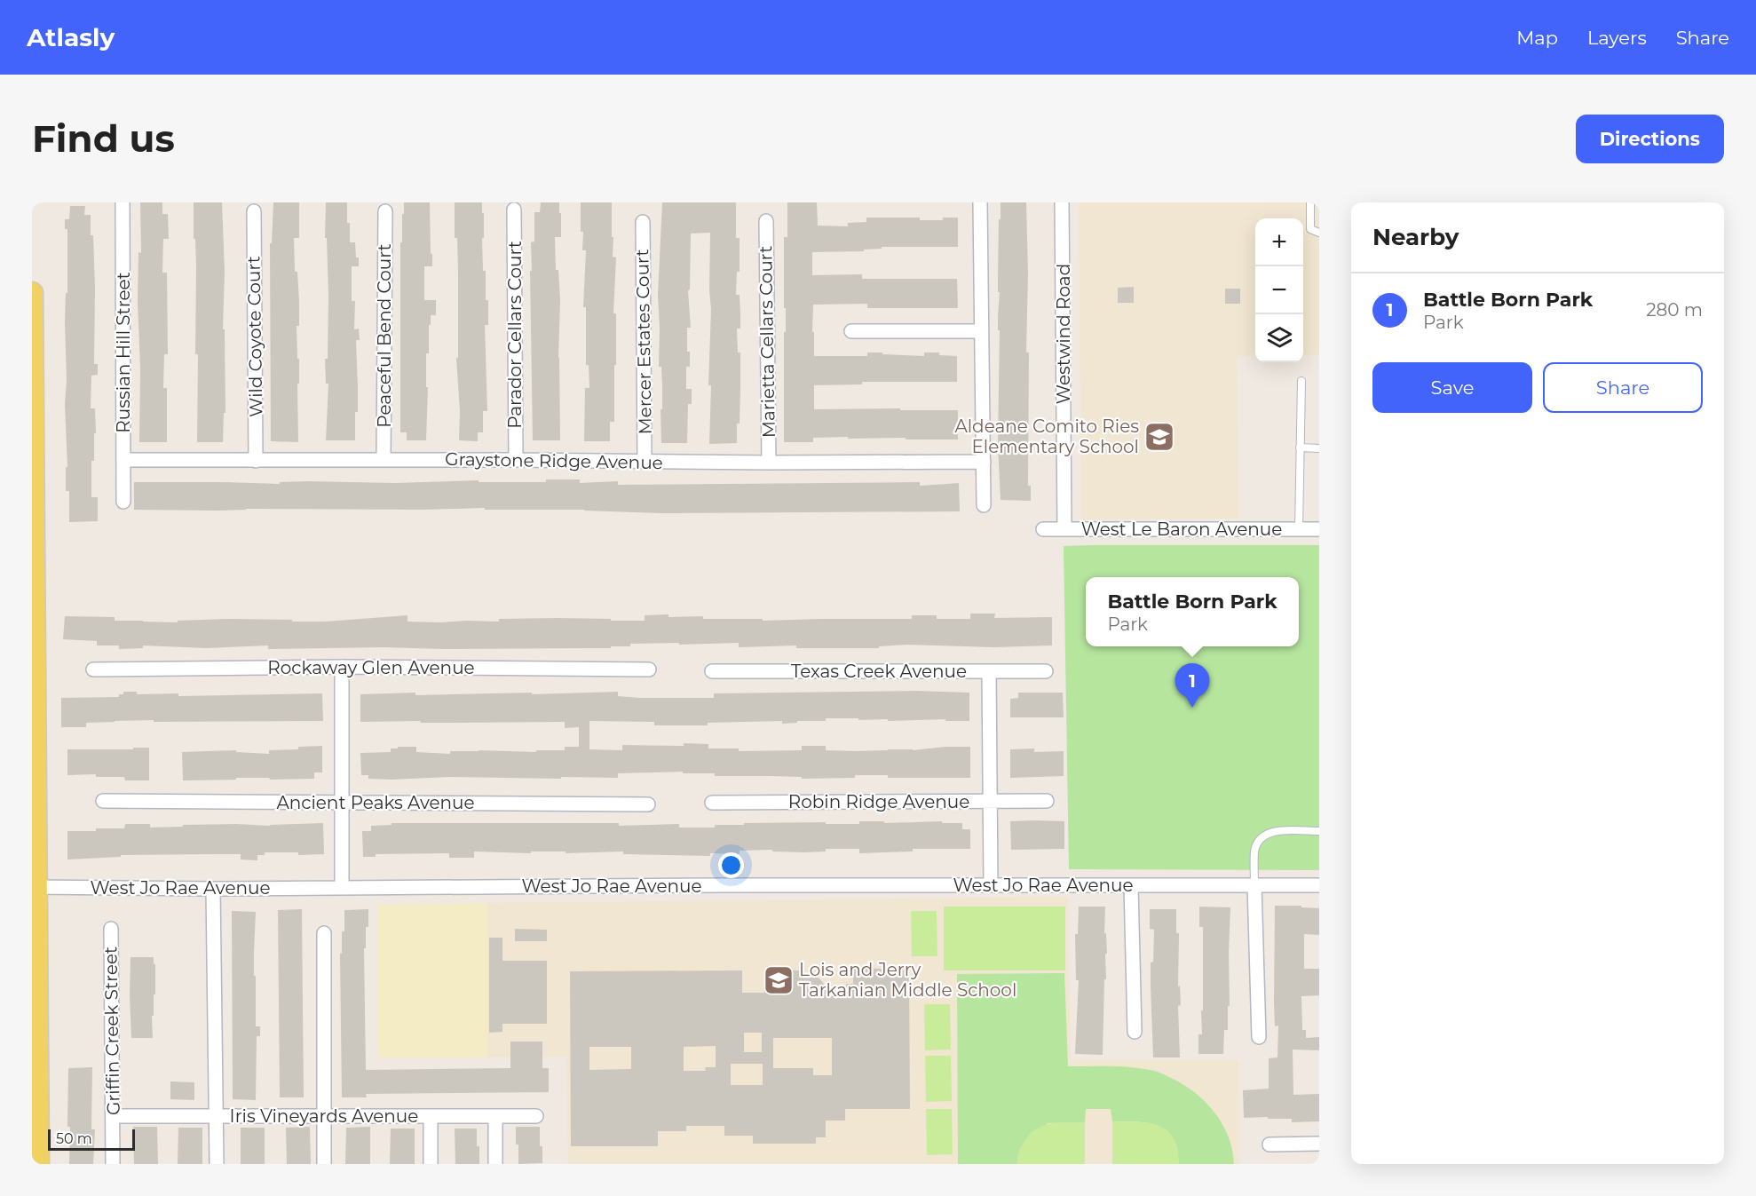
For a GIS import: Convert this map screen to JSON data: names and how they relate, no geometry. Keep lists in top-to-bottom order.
{
  "streets": {
    "street": [
      "Westwind Road",
      "Parador Cellars Court",
      "Peaceful Bend Court",
      "Wild Coyote Court",
      "Mercer Estates Court",
      "Marietta Cellars Court",
      "Russian Hill Street",
      "Graystone Ridge Avenue",
      "West Le Baron Avenue",
      "Rockaway Glen Avenue",
      "Texas Creek Avenue",
      "Robin Ridge Avenue",
      "Ancient Peaks Avenue",
      "West Jo Rae Avenue",
      "Griffin Creek Street",
      "Iris Vineyards Avenue"
    ]
  },
  "crossings": [
    ["Westwind Road", "West Le Baron Avenue"],
    ["Parador Cellars Court", "Graystone Ridge Avenue"],
    ["Peaceful Bend Court", "Graystone Ridge Avenue"],
    ["Wild Coyote Court", "Graystone Ridge Avenue"],
    ["Mercer Estates Court", "Graystone Ridge Avenue"],
    ["Marietta Cellars Court", "Graystone Ridge Avenue"],
    ["Russian Hill Street", "Graystone Ridge Avenue"],
    ["Griffin Creek Street", "Iris Vineyards Avenue"]
  ],
  "places": {
    "school or university": ["Aldeane Comito Ries Elementary School", "Lois and Jerry Tarkanian Middle School"]
  },
  "scale_bar": "50 m",
  "page": {
    "header": "Atlasly",
    "nav": ["Map", "Layers", "Share"],
    "buttons": [
      "Directions",
      ["Save", "Share"]
    ],
    "title": "Find us",
    "heading": "Nearby",
    "map_buttons": ["+", "−"],
    "list": [
      {
        "mark": "1",
        "name": "Battle Born Park",
        "note": "Park",
        "value": "280 m"
      }
    ],
    "popup": ["Battle Born Park", "Park"],
    "pins": "1",
    "scale": "50 m"
  }
}
